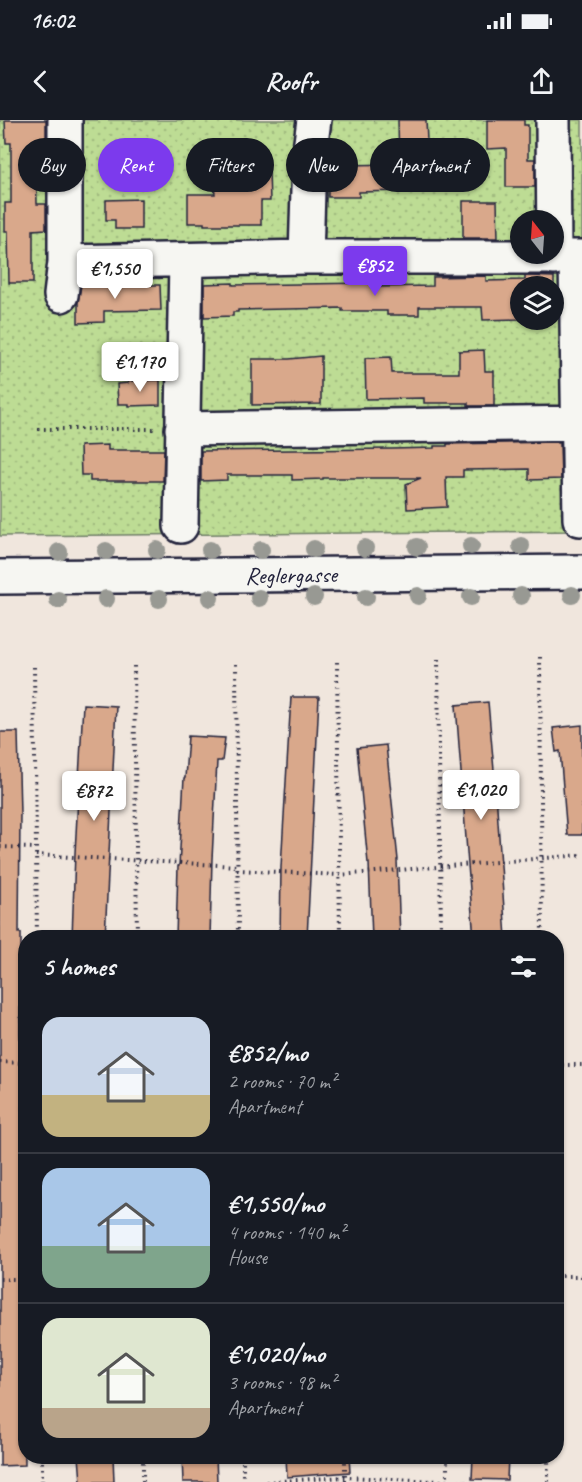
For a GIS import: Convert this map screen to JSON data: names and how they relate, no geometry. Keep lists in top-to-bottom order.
{
  "streets": {
    "street": ["Reglergasse"]
  },
  "north": "top",
  "page": {
    "status": "16:02",
    "header": "Roofr",
    "chip": [
      "Buy",
      "Rent",
      "Filters",
      "New",
      "Apartment"
    ],
    "price": [
      "€852",
      "€1,550",
      "€1,170",
      "€1,020",
      "€872"
    ],
    "heading": "5 homes",
    "list": [
      {
        "name": "€852/mo",
        "note": "2 rooms · 70 m² · Apartment"
      },
      {
        "name": "€1,550/mo",
        "note": "4 rooms · 140 m² · House"
      },
      {
        "name": "€1,020/mo",
        "note": "3 rooms · 98 m² · Apartment"
      }
    ]
  }
}
